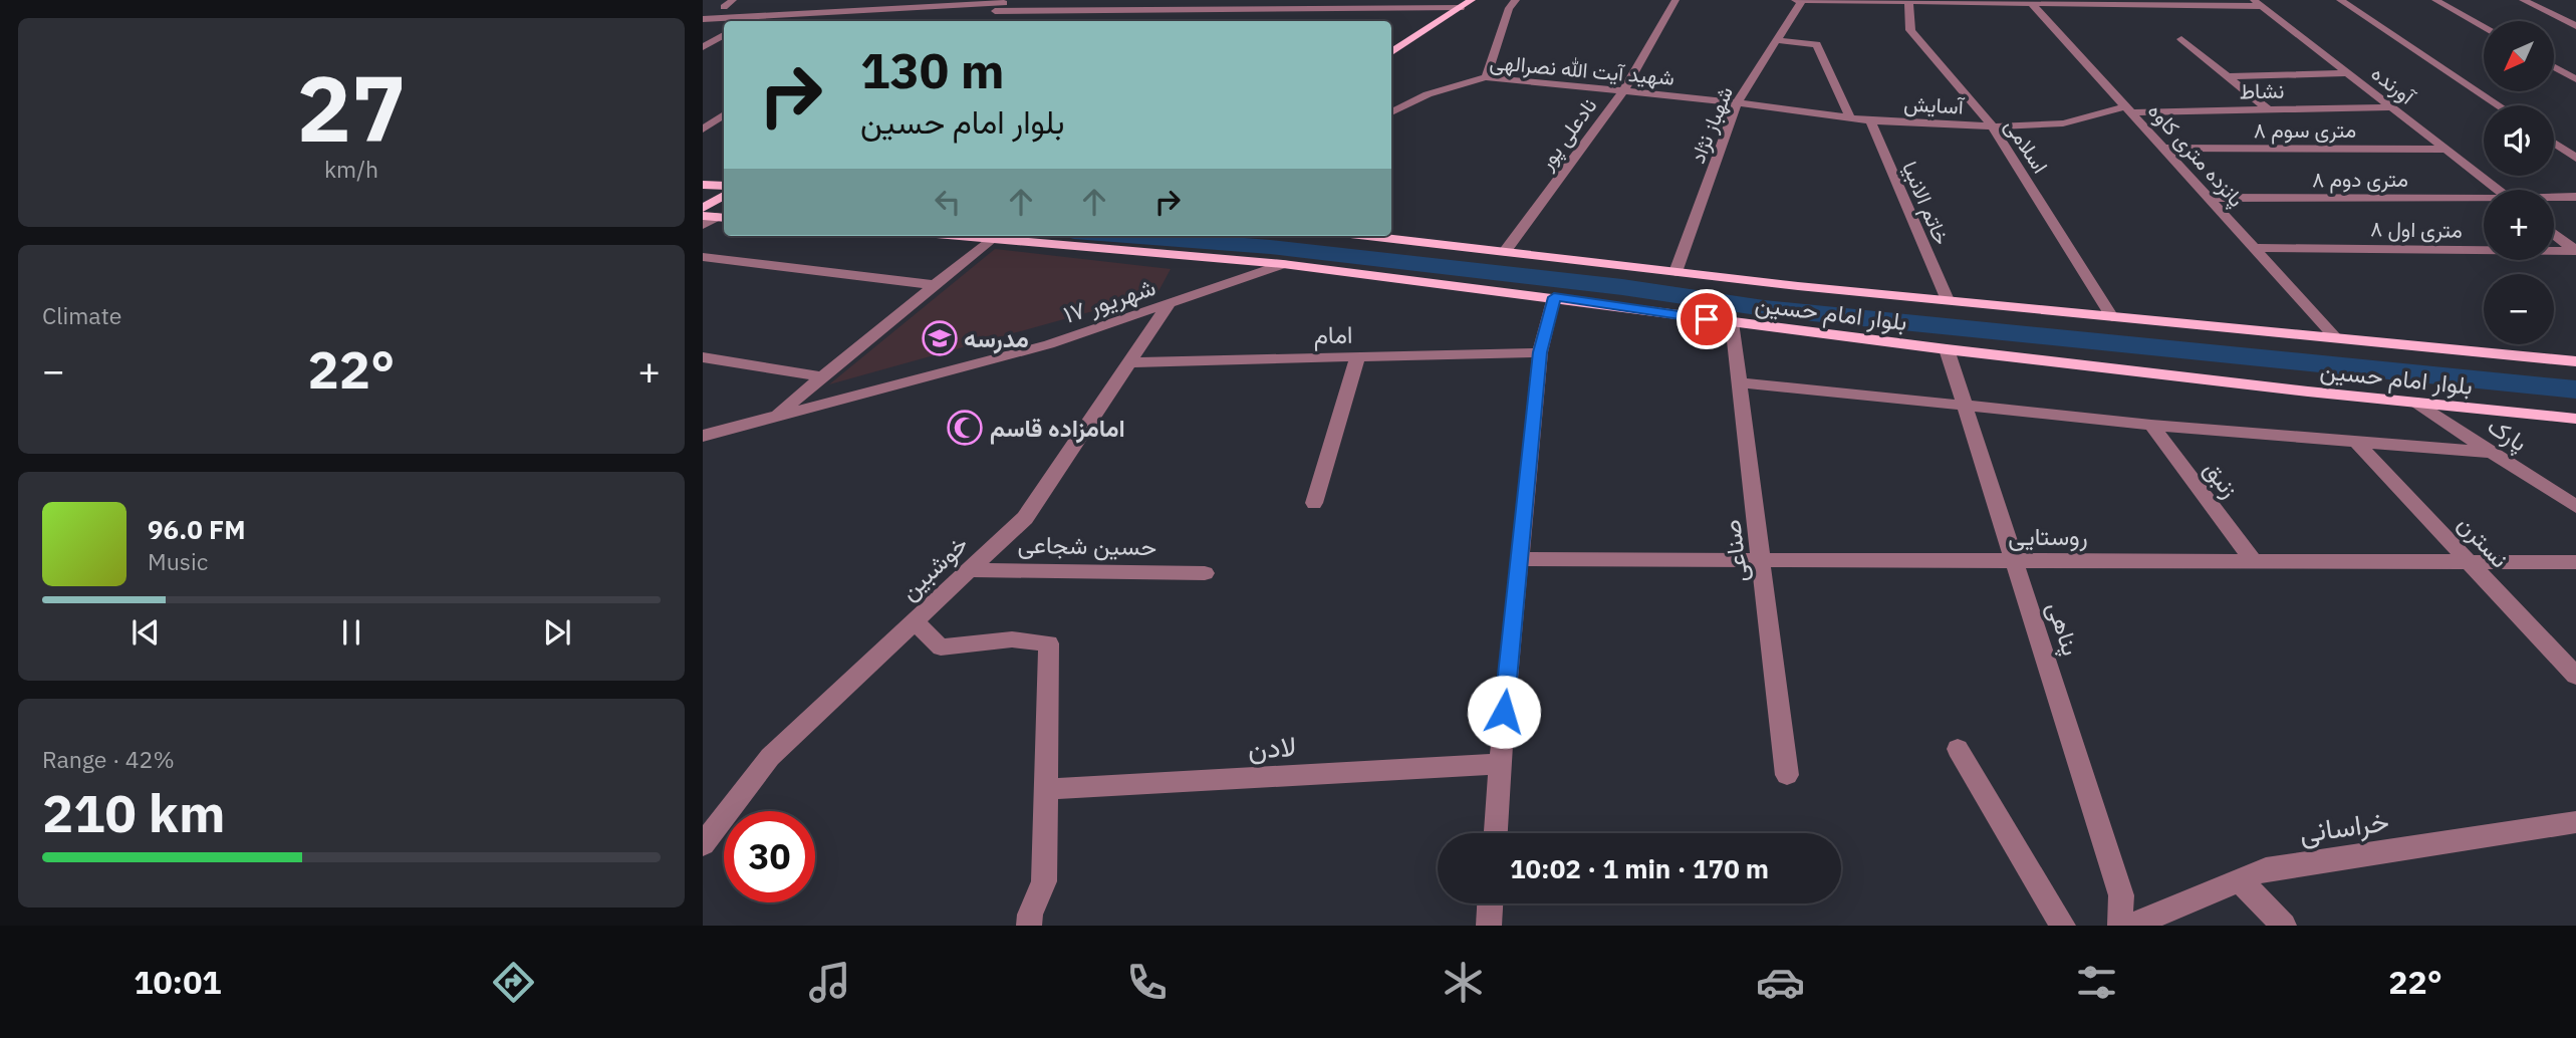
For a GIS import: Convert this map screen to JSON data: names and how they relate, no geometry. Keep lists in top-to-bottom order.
{
  "streets": {
    "main road": ["بلوار امام حسین"],
    "street": [
      "شهید آیت الله نصرالهی",
      "آورنده",
      "نشاط",
      "آسایش",
      "شهباز نژاد",
      "۸ متری سوم",
      "نادعلی پور",
      "اسلامی",
      "پانزده متری کاوه",
      "۸ متری دوم",
      "خاتم الانبیا",
      "۸ متری اول",
      "۱۷ شهریور",
      "امام",
      "پارک",
      "زنبق",
      "روستایی",
      "نسترن",
      "حسین شجاعی",
      "صناعی",
      "خوشبین",
      "پناهی",
      "لادن",
      "خراسانی"
    ]
  },
  "crossings": [
    ["شهید آیت الله نصرالهی", "آسایش"],
    ["شهید آیت الله نصرالهی", "شهباز نژاد"],
    ["شهید آیت الله نصرالهی", "نادعلی پور"],
    ["آورنده", "نشاط"],
    ["آورنده", "۸ متری سوم"],
    ["نشاط", "آسایش"],
    ["نشاط", "پانزده متری کاوه"],
    ["آسایش", "شهباز نژاد"],
    ["آسایش", "اسلامی"],
    ["آسایش", "پانزده متری کاوه"],
    ["آسایش", "خاتم الانبیا"],
    ["شهباز نژاد", "بلوار امام حسین"],
    ["۸ متری سوم", "پانزده متری کاوه"],
    ["نادعلی پور", "بلوار امام حسین"],
    ["اسلامی", "بلوار امام حسین"],
    ["پانزده متری کاوه", "۸ متری دوم"],
    ["پانزده متری کاوه", "۸ متری اول"],
    ["پانزده متری کاوه", "بلوار امام حسین"],
    ["خاتم الانبیا", "بلوار امام حسین"],
    ["۱۷ شهریور", "بلوار امام حسین"],
    ["۱۷ شهریور", "خوشبین"],
    ["بلوار امام حسین", "پارک"],
    ["بلوار امام حسین", "صناعی"],
    ["بلوار امام حسین", "پناهی"],
    ["امام", "خوشبین"],
    ["زنبق", "روستایی"],
    ["روستایی", "نسترن"],
    ["روستایی", "صناعی"],
    ["روستایی", "پناهی"],
    ["حسین شجاعی", "خوشبین"]
  ],
  "places": {
    "school or university": ["مدرسه"],
    "mosque": ["امامزاده قاسم"]
  },
  "north": "bottom left",
  "page": {
    "tile": [
      ["27", "km/h"],
      "Climate",
      ["Range · 42%", "210 km"]
    ],
    "map_buttons": ["+", "−"],
    "turn": ["130 m", "بلوار امام حسین"],
    "heat": ["−", "22°", "+"],
    "song": ["96.0 FM", "Music"],
    "limit": "30",
    "trip": "10:02 · 1 min · 170 m",
    "tabs": ["10:01", "22°"]
  }
}
